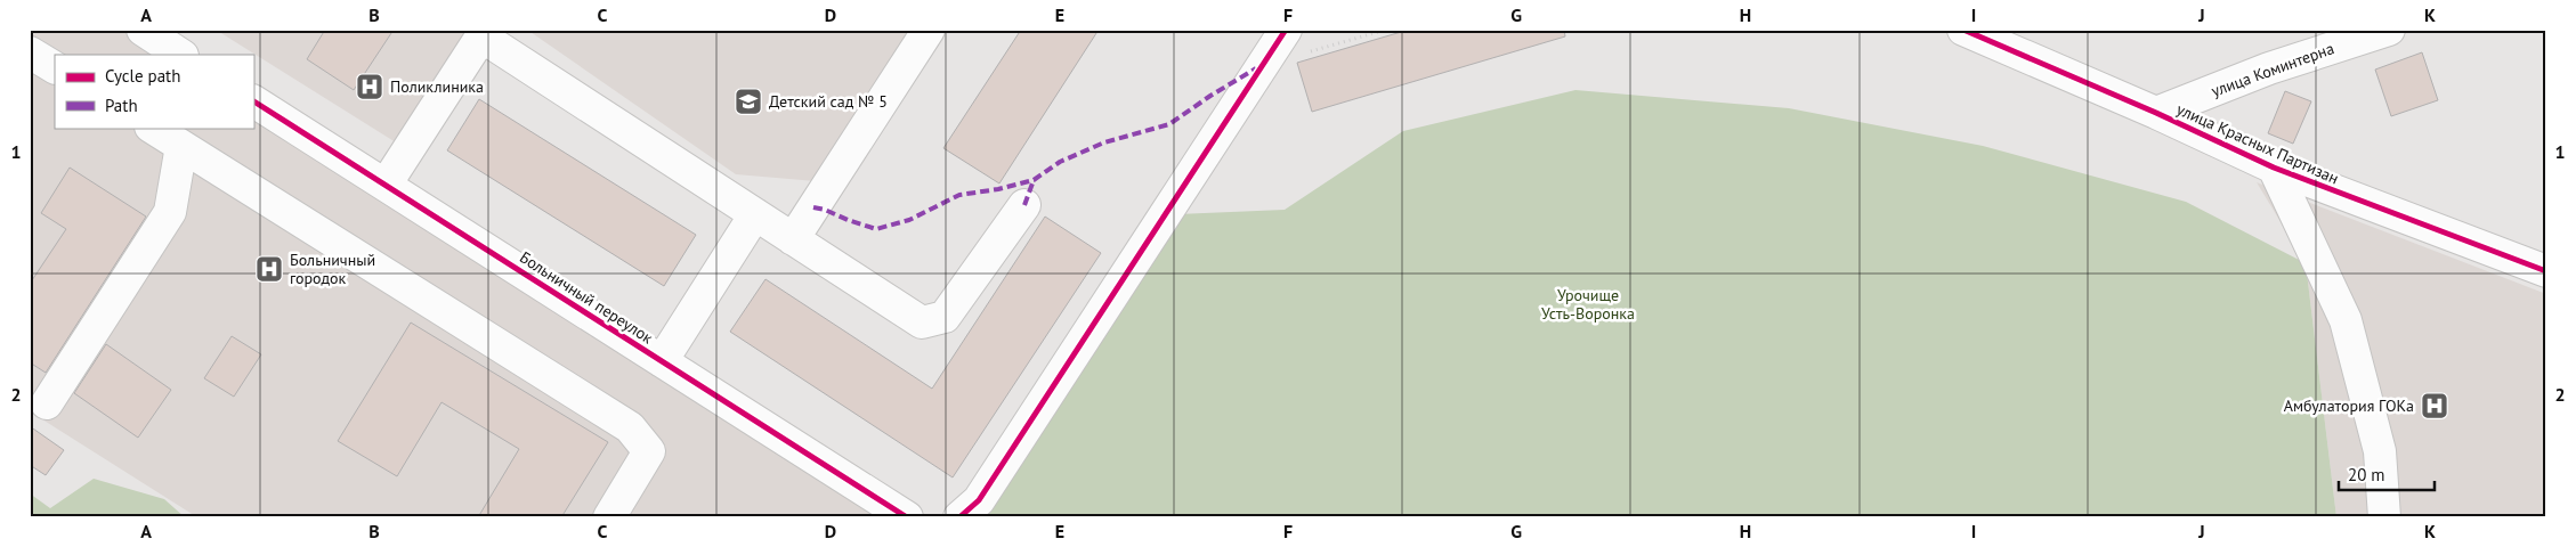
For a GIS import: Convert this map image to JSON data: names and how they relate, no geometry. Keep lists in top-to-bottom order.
{
  "streets": {
    "street": ["улица Коминтерна", "улица Красных Партизан", "Больничный переулок"]
  },
  "crossings": [
    ["улица Коминтерна", "улица Красных Партизан"]
  ],
  "parks": ["Урочище Усть-Воронка"],
  "places": {
    "hospital": ["Поликлиника", "Больничный городок", "Амбулатория ГОКа"],
    "school or university": ["Детский сад № 5"]
  },
  "legend": ["Cycle path", "Path"],
  "scale_bar": "20 m",
  "grid": {
    "columns": [
      "A",
      "B",
      "C",
      "D",
      "E",
      "F",
      "G",
      "H",
      "I",
      "J",
      "K"
    ],
    "rows": ["1", "2"]
  }
}
